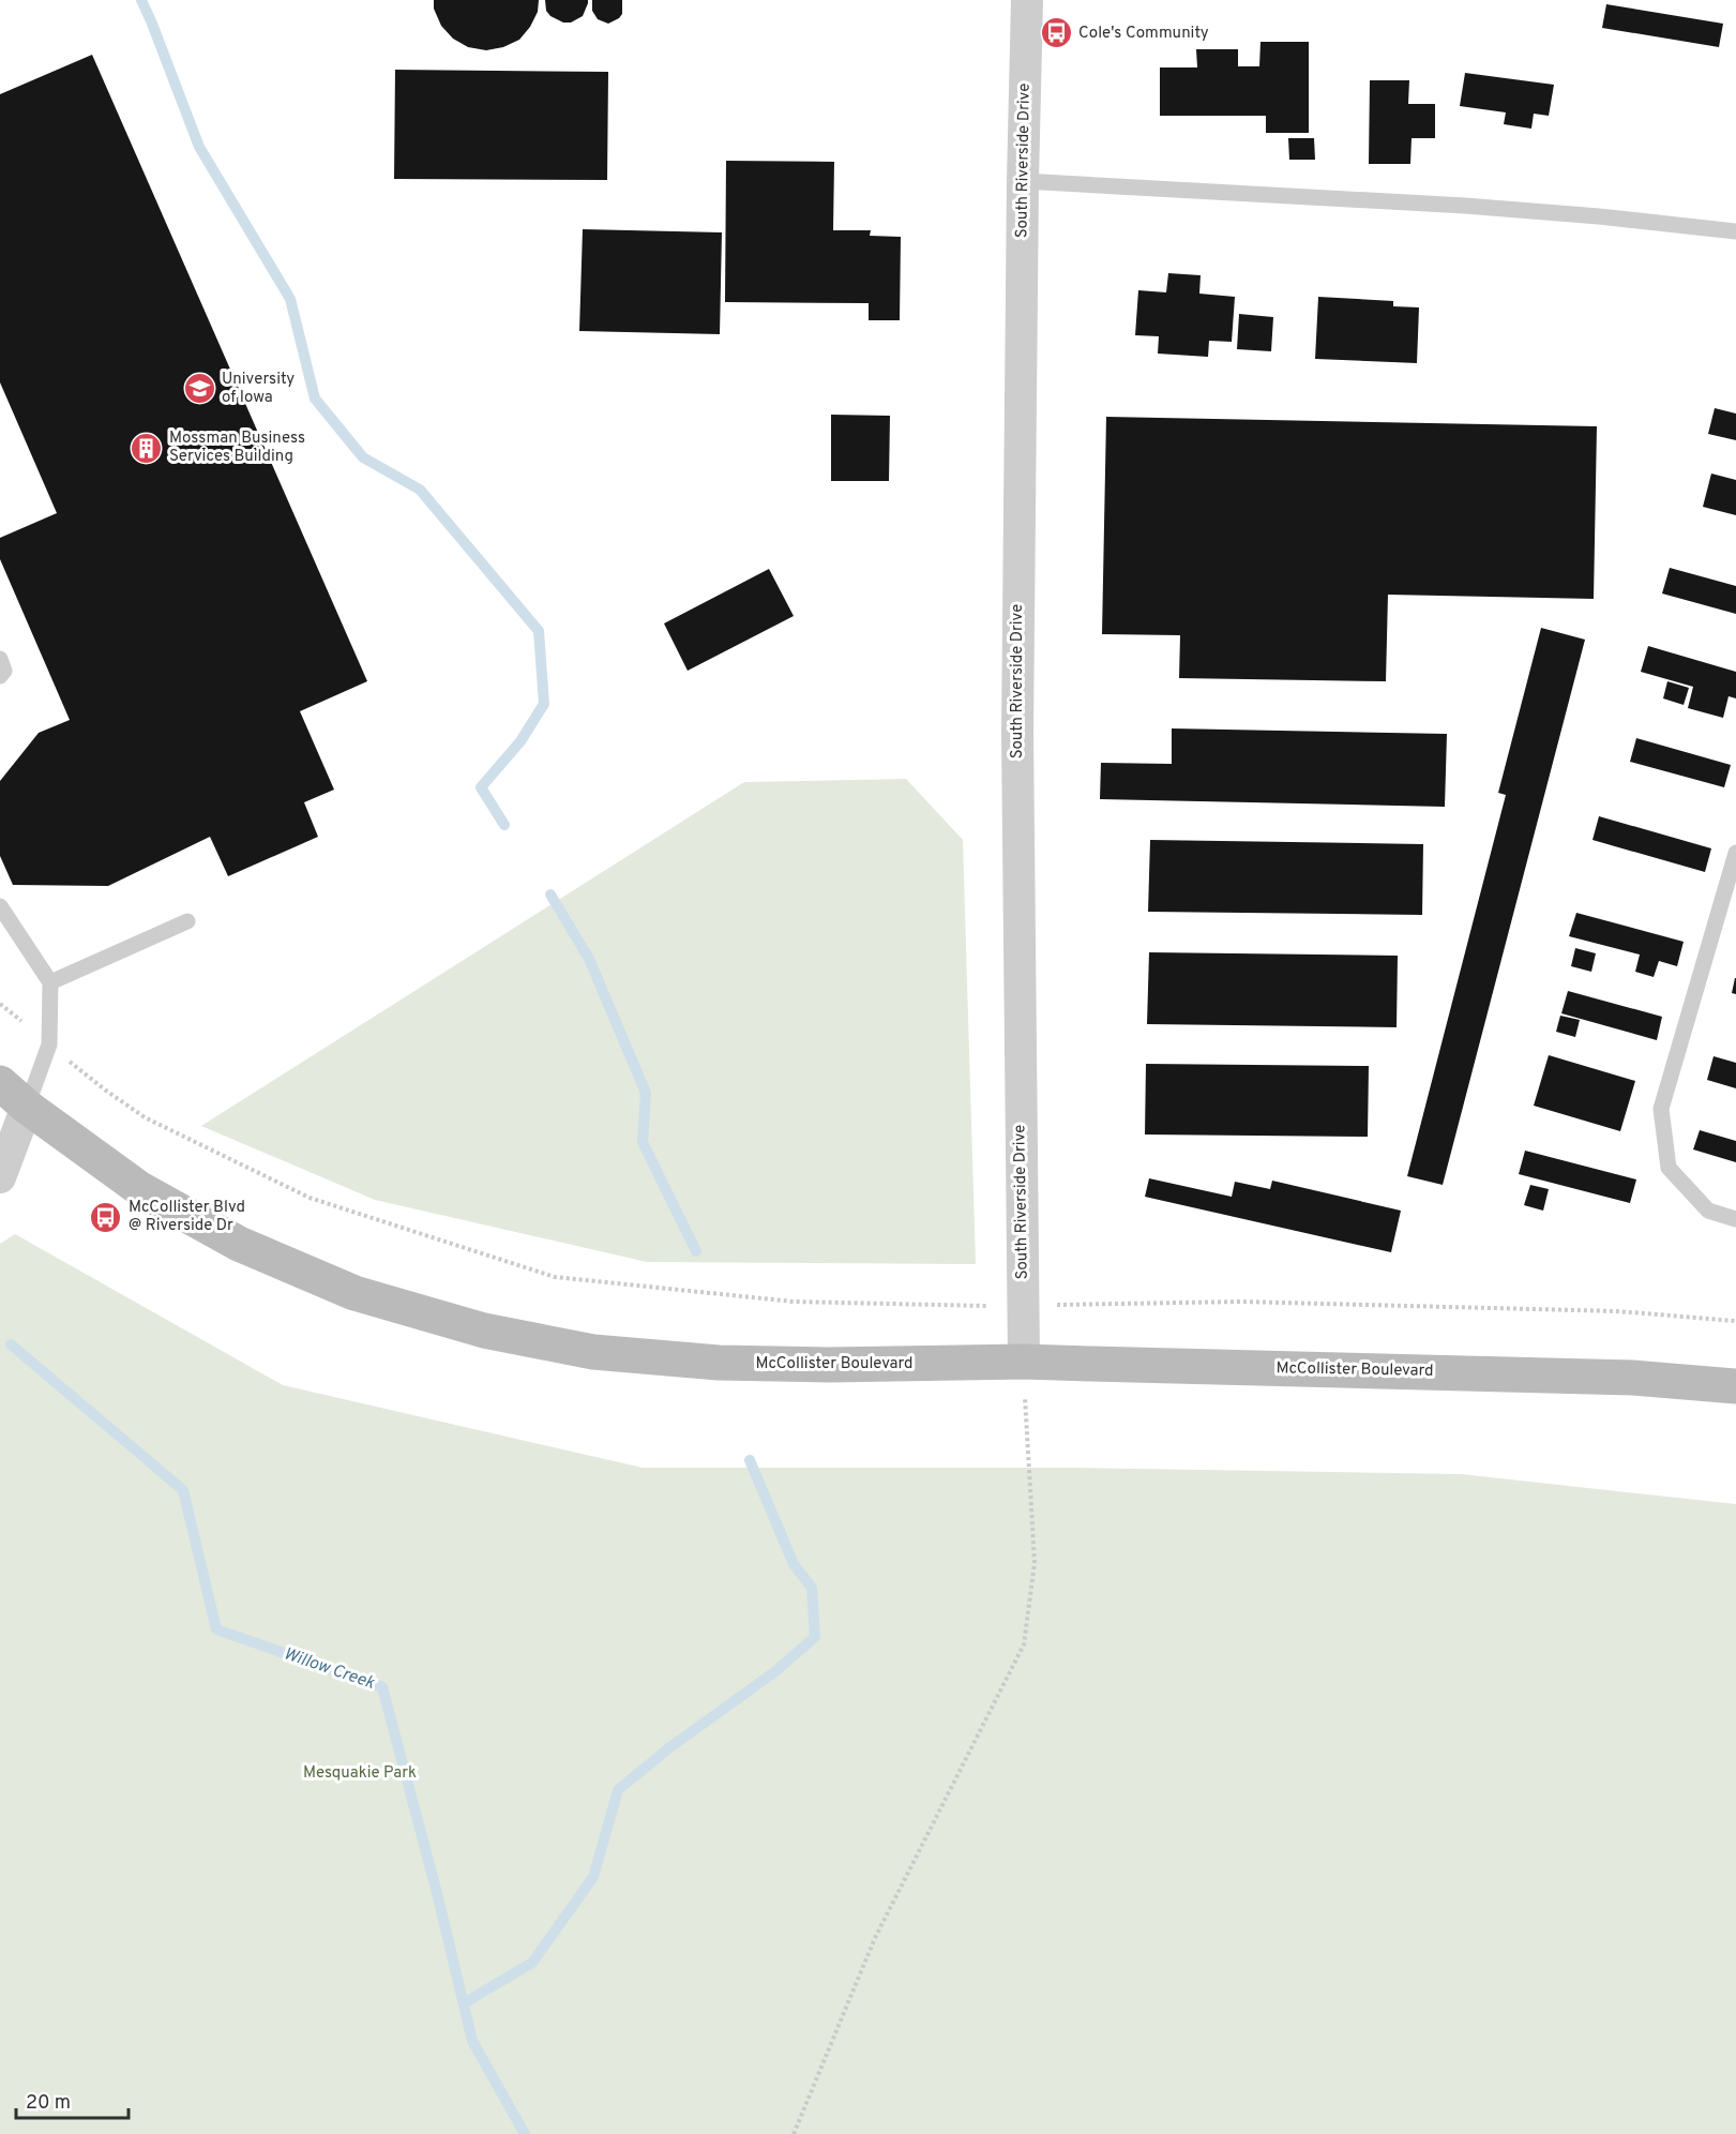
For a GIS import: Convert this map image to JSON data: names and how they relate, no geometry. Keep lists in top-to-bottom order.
{
  "streets": {
    "main road": ["McCollister Boulevard"],
    "street": ["South Riverside Drive"]
  },
  "crossings": [
    ["South Riverside Drive", "McCollister Boulevard"]
  ],
  "water": ["Willow Creek"],
  "parks": ["Mesquakie Park"],
  "places": {
    "bus stop": ["Cole's Community", "McCollister Blvd @ Riverside Dr"],
    "school or university": ["University of Iowa"],
    "building": ["Mossman Business Services Building"]
  },
  "scale_bar": "20 m"
}
